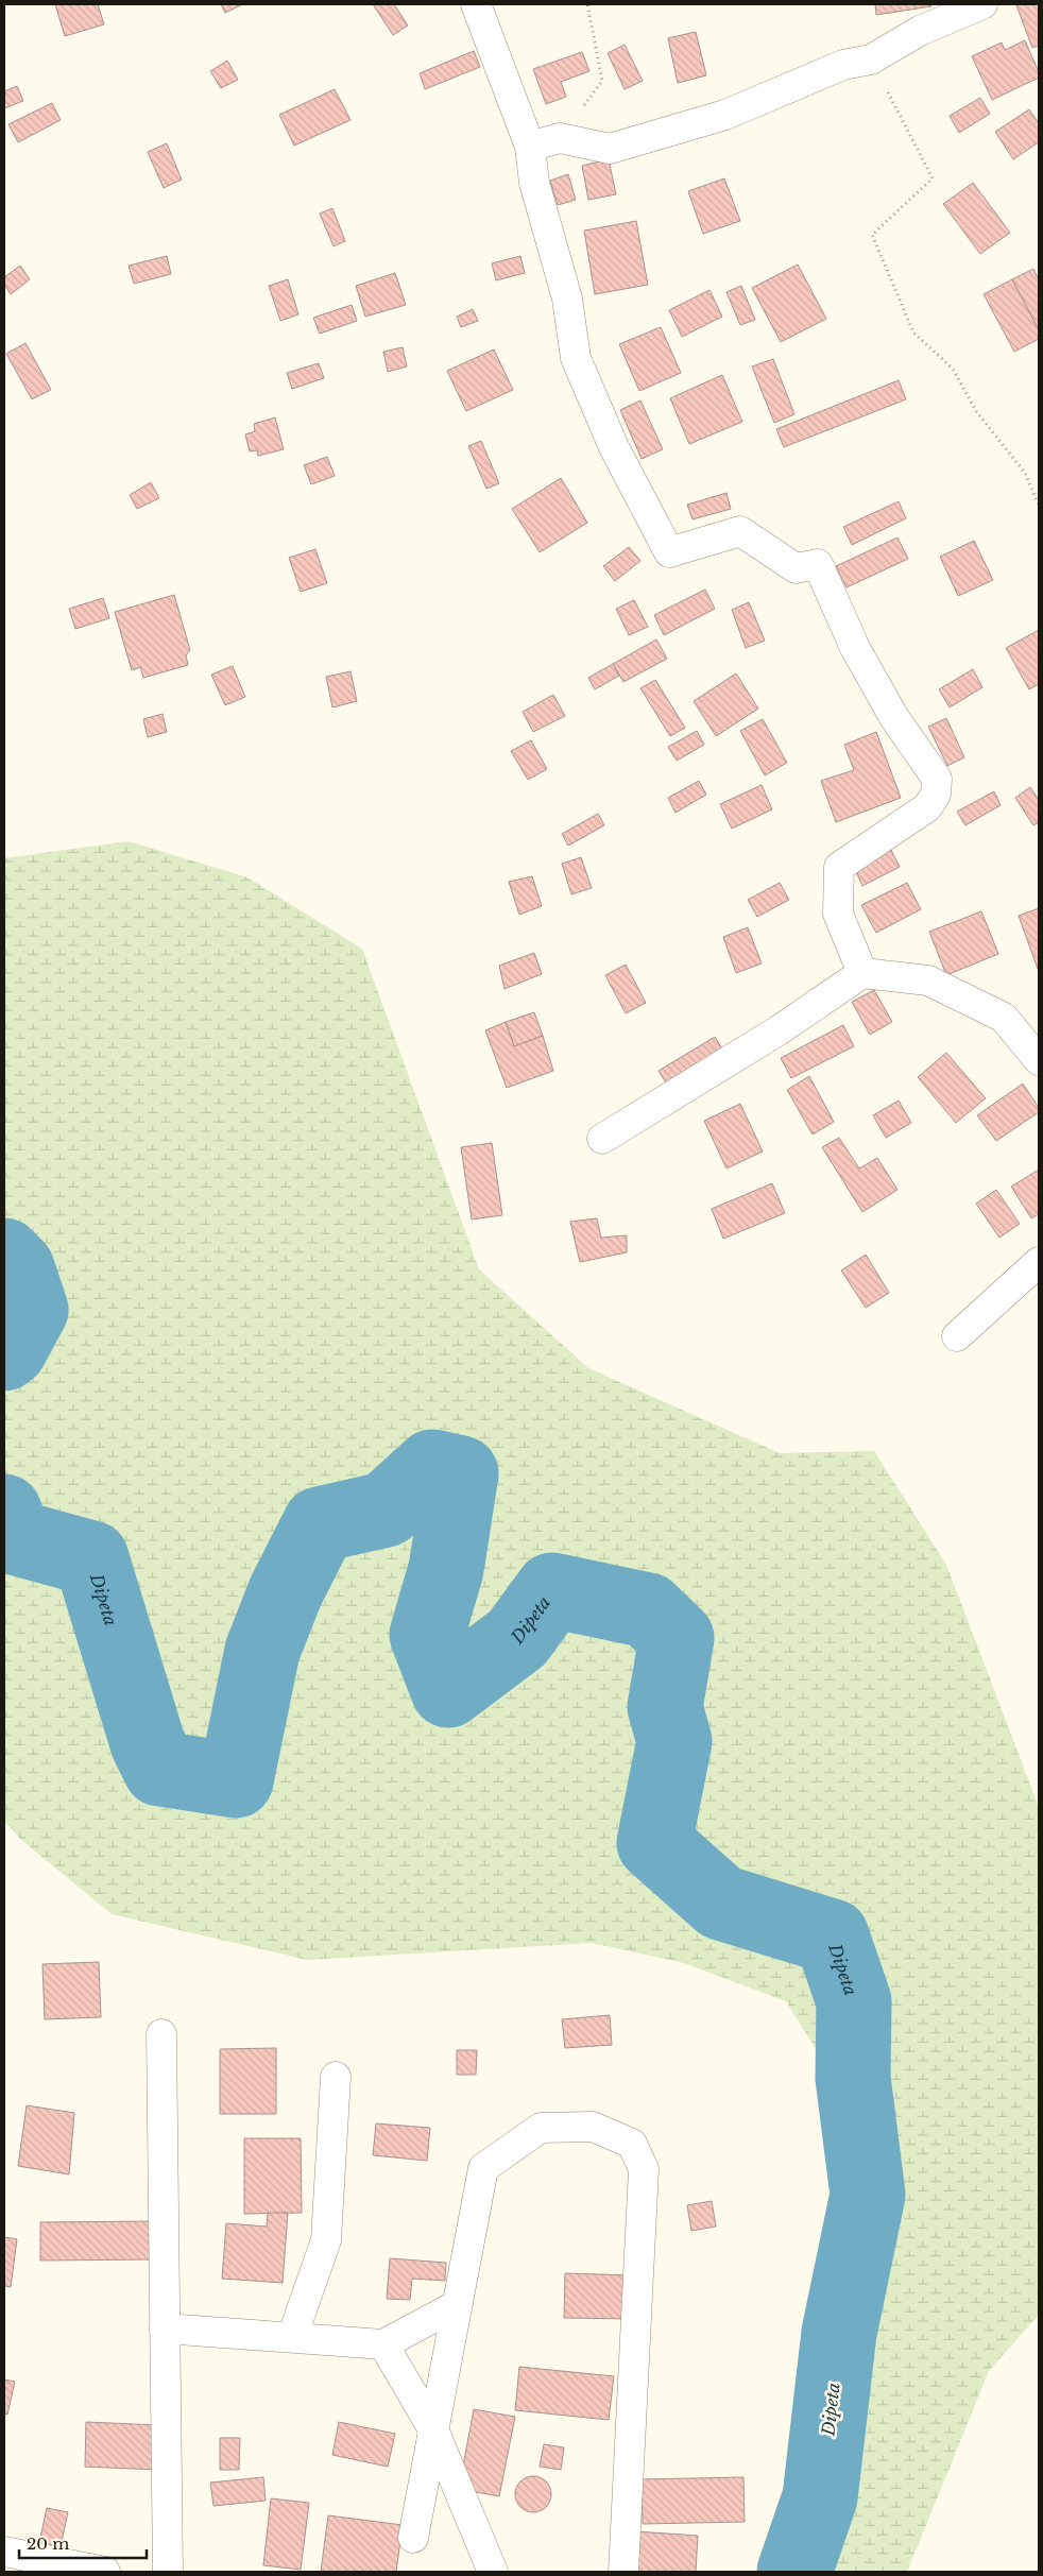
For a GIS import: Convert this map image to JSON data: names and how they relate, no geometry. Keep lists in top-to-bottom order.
{
  "water": ["Dipeta"],
  "scale_bar": "20 m"
}
